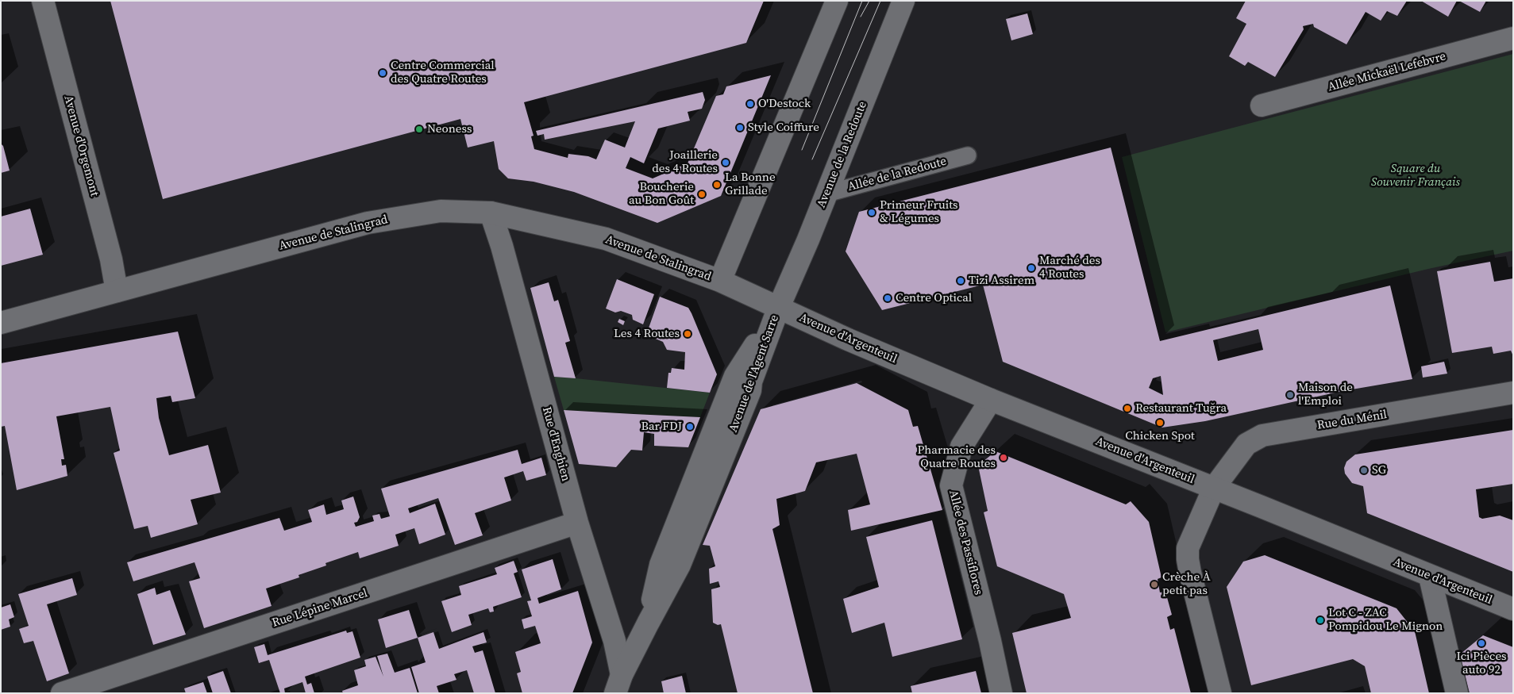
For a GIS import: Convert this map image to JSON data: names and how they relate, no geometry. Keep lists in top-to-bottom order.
{
  "streets": {
    "main road": [
      "Allée Mickaël Lefebvre",
      "Avenue d'Orgemont",
      "Avenue de la Redoute",
      "Avenue de Stalingrad",
      "Avenue d'Argenteuil",
      "Avenue de l'Agent Sarre",
      "Rue du Ménil",
      "Rue d'Enghien",
      "Allée des Passiflores",
      "Rue Lépine Marcel"
    ],
    "lane": ["Allée de la Redoute"]
  },
  "crossings": [
    ["Avenue d'Orgemont", "Avenue de Stalingrad"],
    ["Avenue de la Redoute", "Allée de la Redoute"],
    ["Avenue de la Redoute", "Avenue de Stalingrad"],
    ["Avenue de la Redoute", "Avenue d'Argenteuil"],
    ["Avenue de la Redoute", "Avenue de l'Agent Sarre"],
    ["Avenue de Stalingrad", "Avenue d'Argenteuil"],
    ["Avenue de Stalingrad", "Avenue de l'Agent Sarre"],
    ["Avenue de Stalingrad", "Rue d'Enghien"],
    ["Avenue d'Argenteuil", "Avenue de l'Agent Sarre"],
    ["Avenue d'Argenteuil", "Rue du Ménil"],
    ["Avenue d'Argenteuil", "Allée des Passiflores"],
    ["Avenue de l'Agent Sarre", "Rue d'Enghien"],
    ["Rue d'Enghien", "Rue Lépine Marcel"]
  ],
  "parks": ["Square du Souvenir Français"],
  "places": [
    "Centre Commercial des Quatre Routes",
    "O'Destock",
    "Style Coiffure",
    "Neoness",
    "Joaillerie des 4 Routes",
    "La Bonne Grillade",
    "Boucherie au Bon Goût",
    "Primeur Fruits & Légumes",
    "Marché des 4 Routes",
    "Tizi Assirem",
    "Centre Optical",
    "Les 4 Routes",
    "Maison de l'Emploi",
    "Restaurant Tuğra",
    "Chicken Spot",
    "Bar FDJ",
    "Pharmacie des Quatre Routes",
    "SG",
    "Crèche À petit pas",
    "Lot C - ZAC Pompidou Le Mignon",
    "Ici Pièces auto 92"
  ]
}
